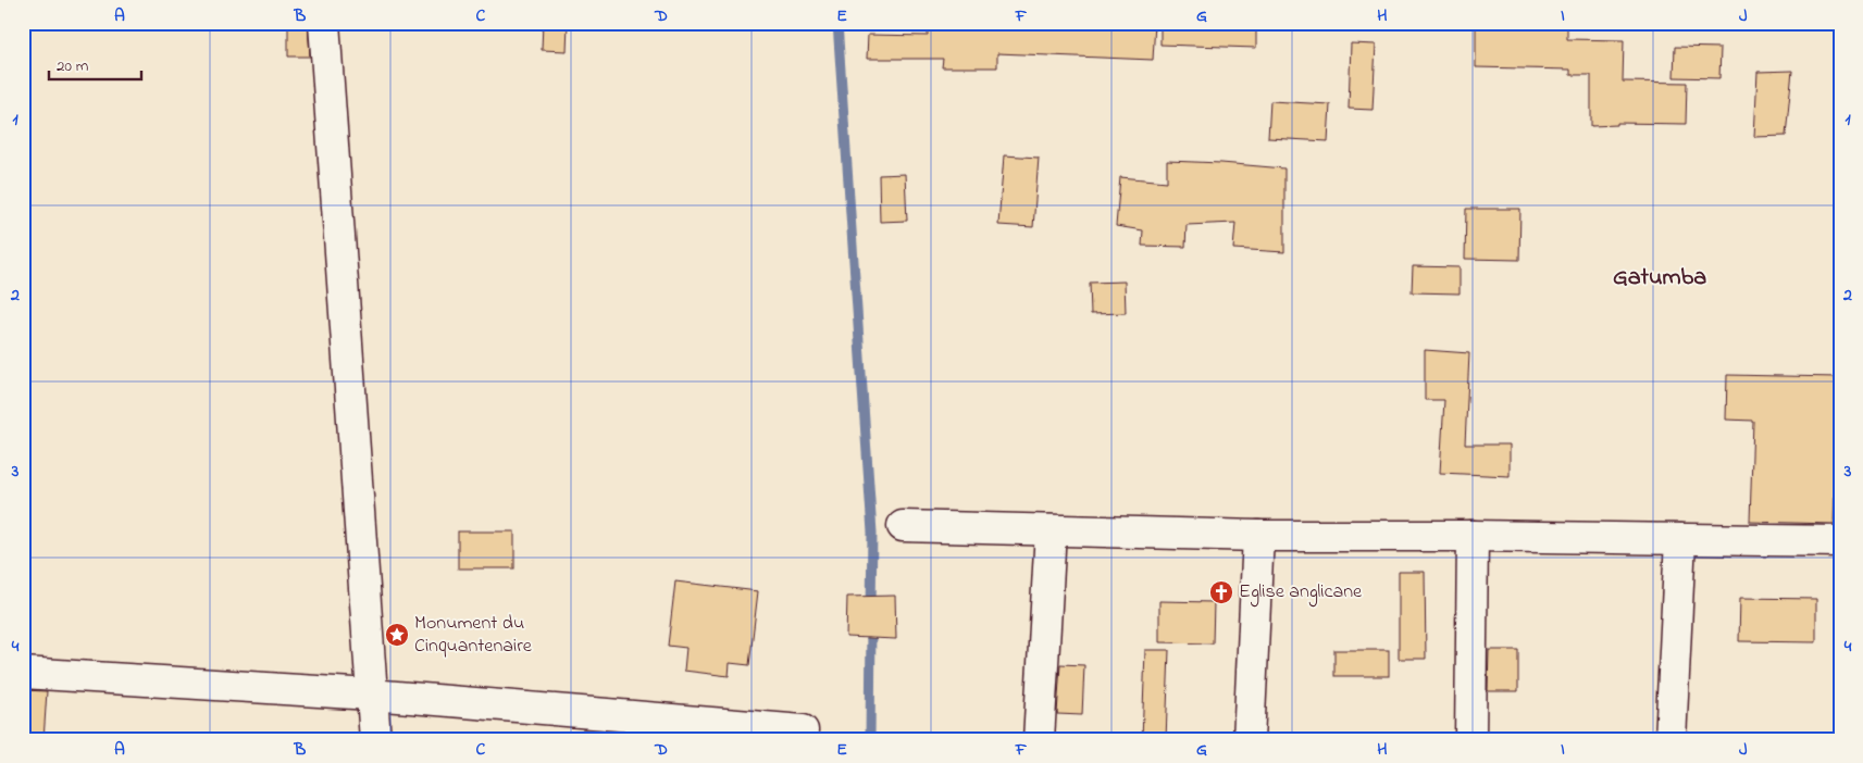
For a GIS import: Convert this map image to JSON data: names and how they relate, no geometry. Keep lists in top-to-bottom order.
{
  "districts": ["Gatumba"],
  "places": {
    "church": ["Eglise anglicane"],
    "place": ["Monument du Cinquantenaire"]
  },
  "scale_bar": "20 m",
  "grid": {
    "columns": [
      "A",
      "B",
      "C",
      "D",
      "E",
      "F",
      "G",
      "H",
      "I",
      "J"
    ],
    "rows": [
      "1",
      "2",
      "3",
      "4"
    ]
  }
}
